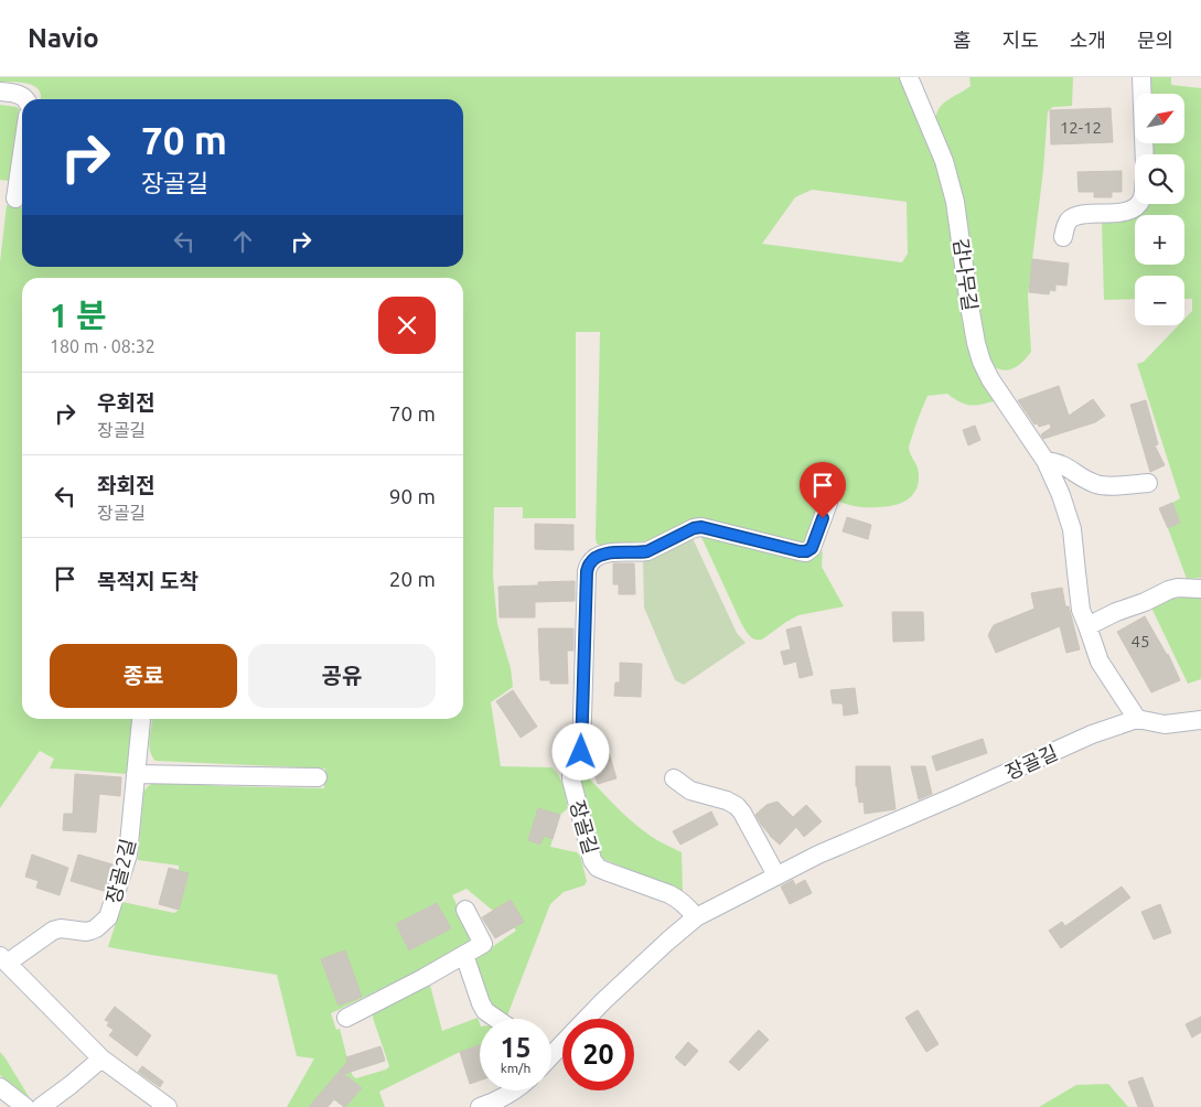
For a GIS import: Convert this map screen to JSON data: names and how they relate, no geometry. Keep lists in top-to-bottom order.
{
  "streets": {
    "street": ["감나무길", "장골길", "장골2길"]
  },
  "crossings": [
    ["감나무길", "장골길"]
  ],
  "house_numbers": ["12-12", "45"],
  "north": "top right",
  "page": {
    "header": "Navio",
    "nav": [
      "홈",
      "지도",
      "소개",
      "문의"
    ],
    "map_buttons": ["+", "−"],
    "turn": ["70 m", "장골길"],
    "heading": ["1 분", "180 m · 08:32"],
    "list": [
      {
        "name": "우회전",
        "note": "장골길",
        "value": "70 m"
      },
      {
        "name": "좌회전",
        "note": "장골길",
        "value": "90 m"
      },
      {
        "name": "목적지 도착",
        "value": "20 m"
      }
    ],
    "buttons": ["종료", "공유"],
    "speed": "15 km/h",
    "limit": "20"
  }
}
